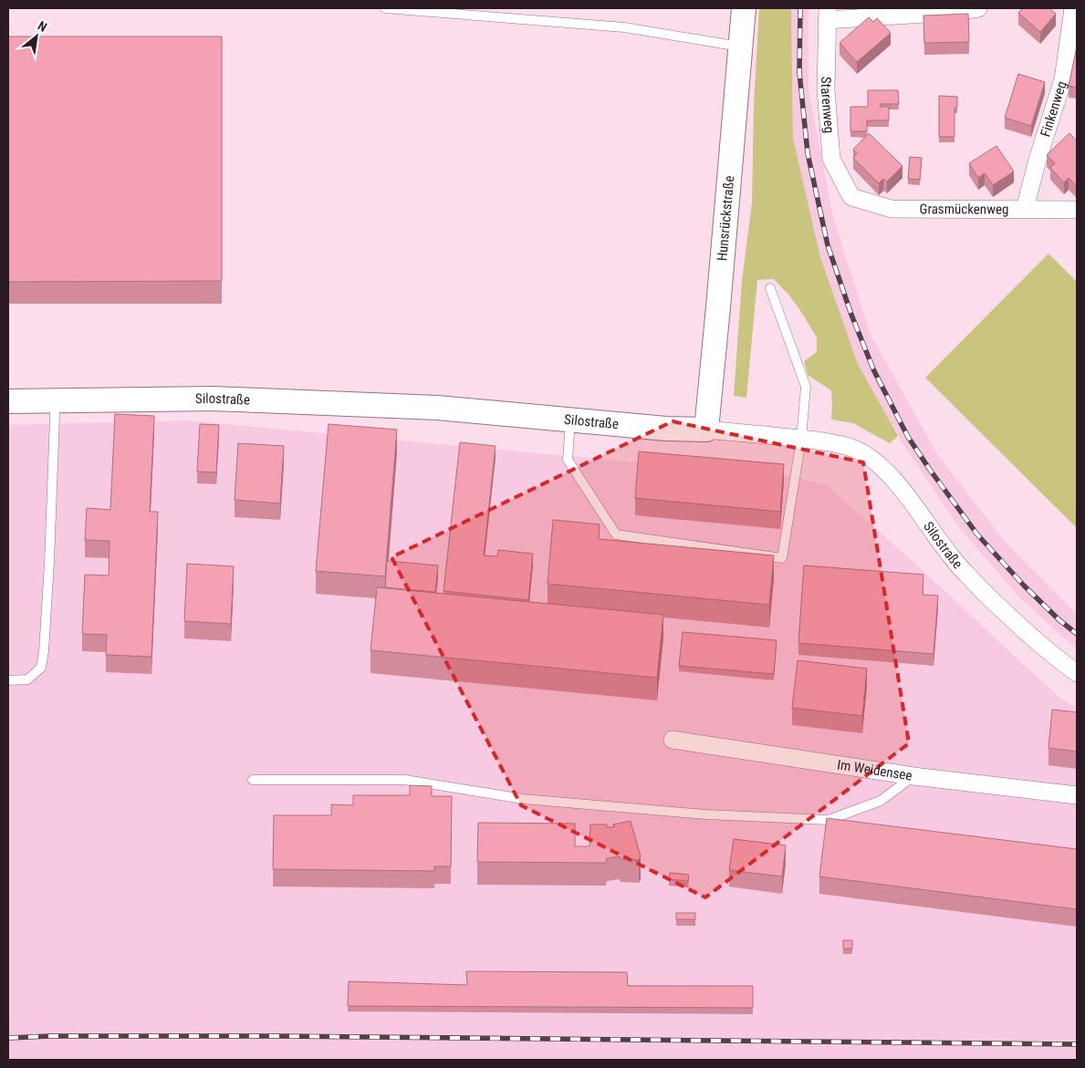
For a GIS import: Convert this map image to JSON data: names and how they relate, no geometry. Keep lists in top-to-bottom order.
{
  "streets": {
    "main road": ["Hunsrückstraße", "Silostraße"],
    "street": [
      "Starenweg",
      "Finkenweg",
      "Grasmückenweg",
      "Im Weidensee"
    ]
  },
  "crossings": [
    ["Starenweg", "Grasmückenweg"],
    ["Finkenweg", "Grasmückenweg"],
    ["Hunsrückstraße", "Silostraße"]
  ],
  "north": "top right"
}
